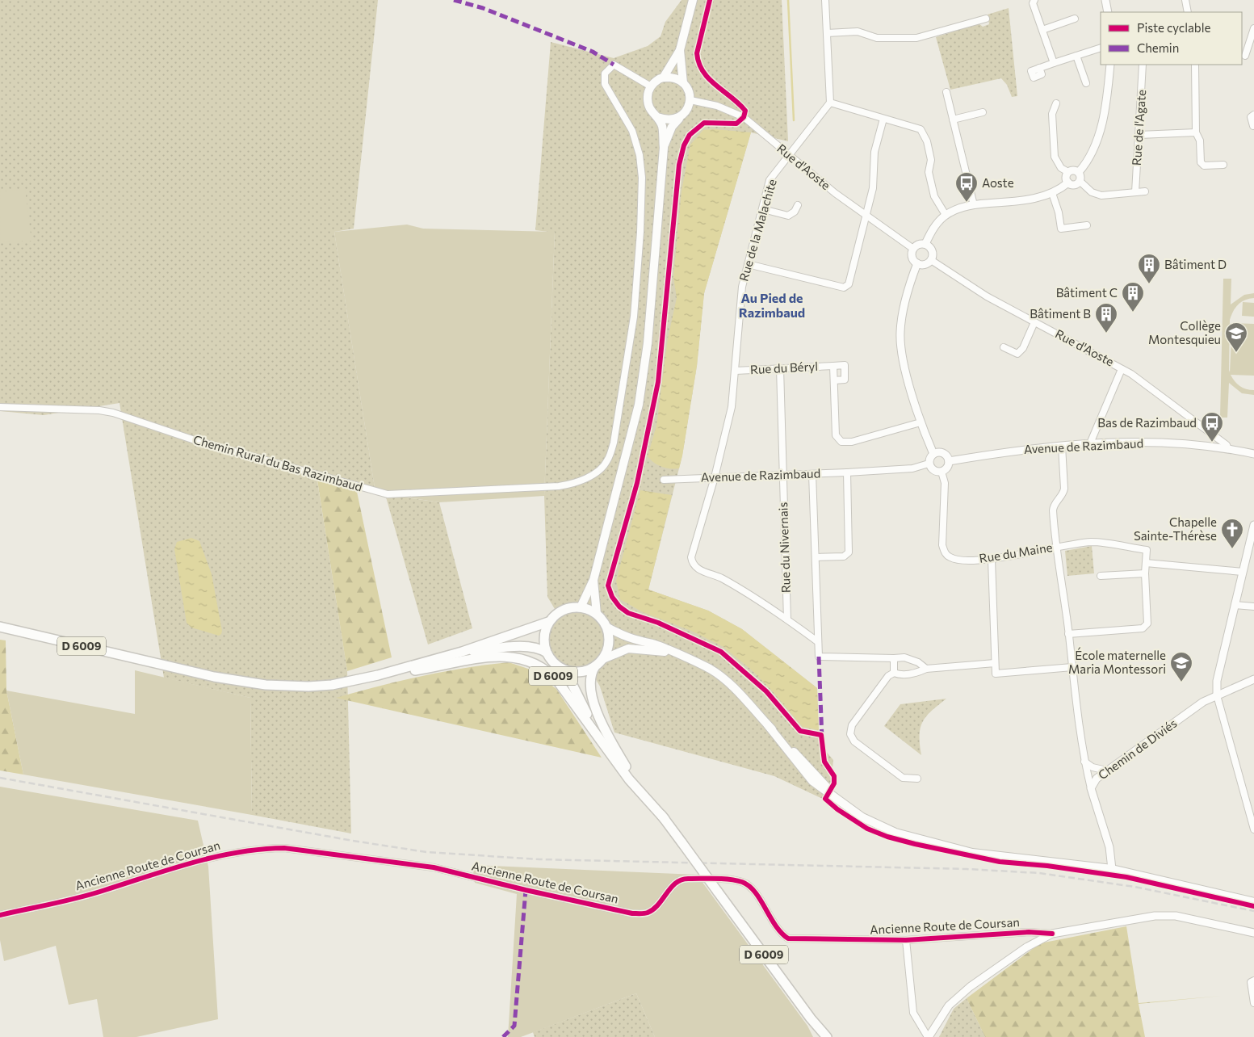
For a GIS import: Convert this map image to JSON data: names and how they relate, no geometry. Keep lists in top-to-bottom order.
{
  "streets": {
    "main road": ["D 6009"],
    "street": [
      "Rue de l'Agate",
      "Rue d'Aoste",
      "Rue de la Malachite",
      "Rue du Béryl",
      "Avenue de Razimbaud",
      "Chemin Rural du Bas Razimbaud",
      "Rue du Nivernais",
      "Rue du Maine",
      "Chemin de Diviés",
      "Ancienne Route de Coursan"
    ]
  },
  "crossings": [
    ["Rue d'Aoste", "Rue de la Malachite"],
    ["Rue d'Aoste", "Avenue de Razimbaud"],
    ["Rue d'Aoste", "Chemin Rural du Bas Razimbaud"],
    ["Rue de la Malachite", "Rue du Béryl"],
    ["Rue de la Malachite", "Avenue de Razimbaud"],
    ["Rue de la Malachite", "Rue du Nivernais"],
    ["Rue du Béryl", "Rue du Nivernais"],
    ["Avenue de Razimbaud", "Rue du Nivernais"],
    ["Avenue de Razimbaud", "Rue du Maine"]
  ],
  "districts": ["Au Pied de Razimbaud"],
  "places": {
    "bus stop": ["Aoste", "Bas de Razimbaud"],
    "building": ["Bâtiment D", "Bâtiment C", "Bâtiment B"],
    "school or university": ["Collège Montesquieu", "École maternelle Maria Montessori"],
    "church": ["Chapelle Sainte-Thérèse"]
  },
  "legend": ["Piste cyclable", "Chemin"]
}
